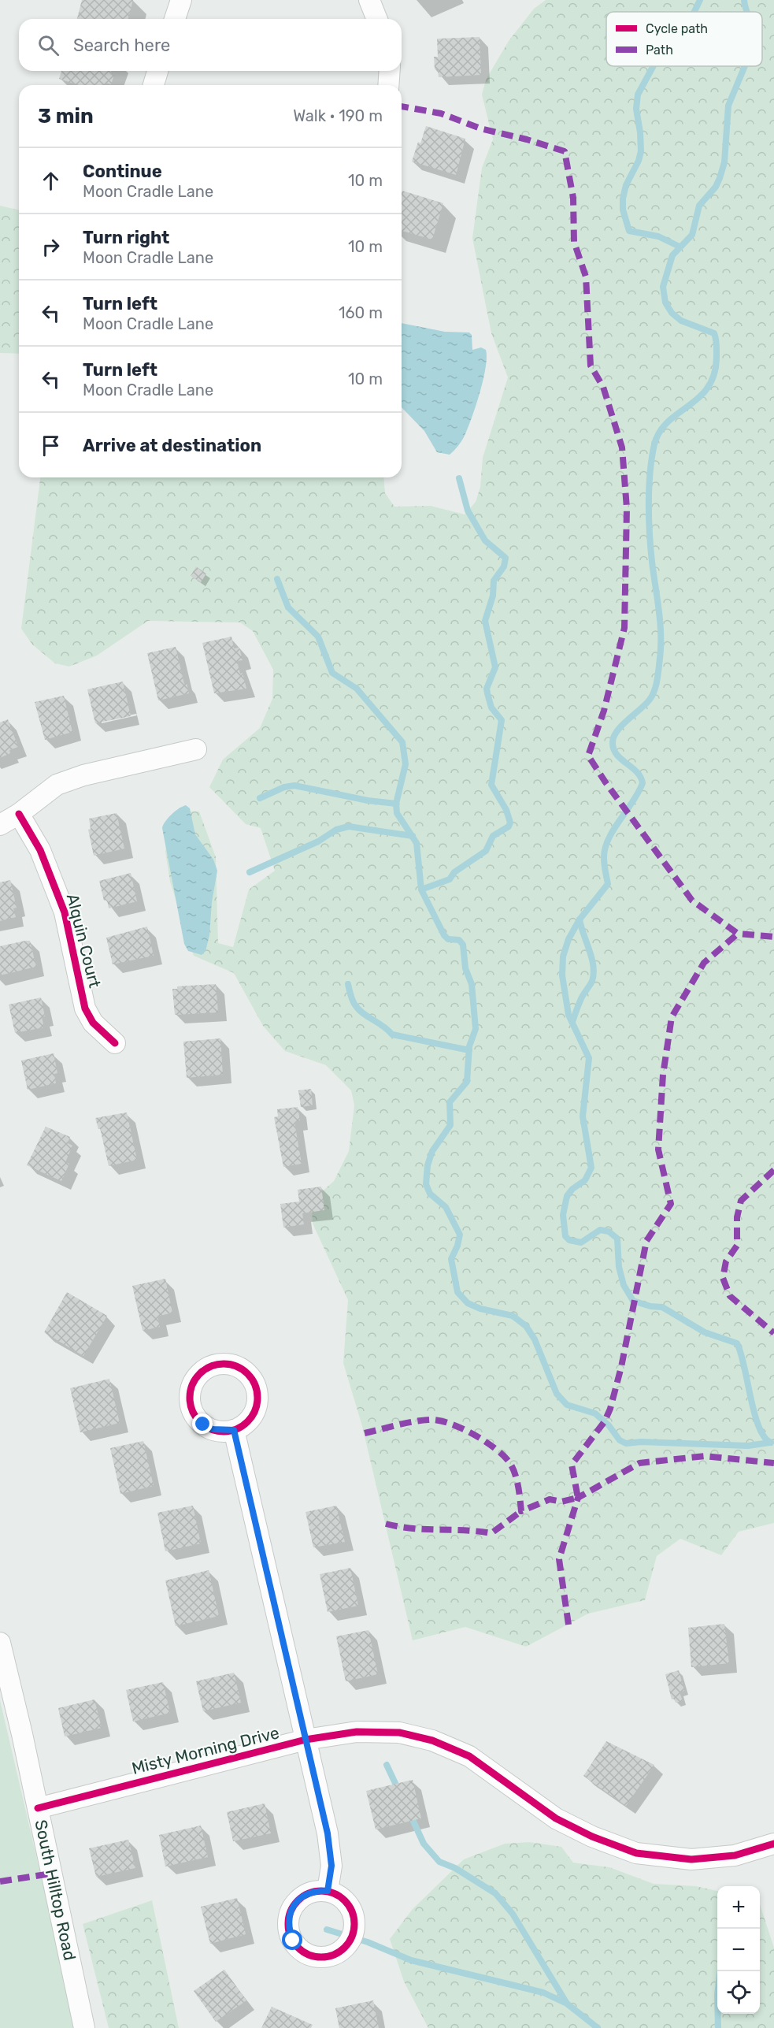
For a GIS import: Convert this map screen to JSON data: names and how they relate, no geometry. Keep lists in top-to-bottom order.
{
  "streets": {
    "street": ["Alquin Court", "Misty Morning Drive", "South Hilltop Road"]
  },
  "crossings": [
    ["Misty Morning Drive", "South Hilltop Road"]
  ],
  "legend": ["Cycle path", "Path"],
  "page": {
    "search": "Search here",
    "heading": ["3 min", "Walk · 190 m"],
    "list": [
      ["Continue", "Moon Cradle Lane", "10 m"],
      ["Turn right", "Moon Cradle Lane", "10 m"],
      ["Turn left", "Moon Cradle Lane", "160 m"],
      ["Turn left", "Moon Cradle Lane", "10 m"],
      "Arrive at destination"
    ],
    "map_buttons": ["+", "−"]
  }
}
